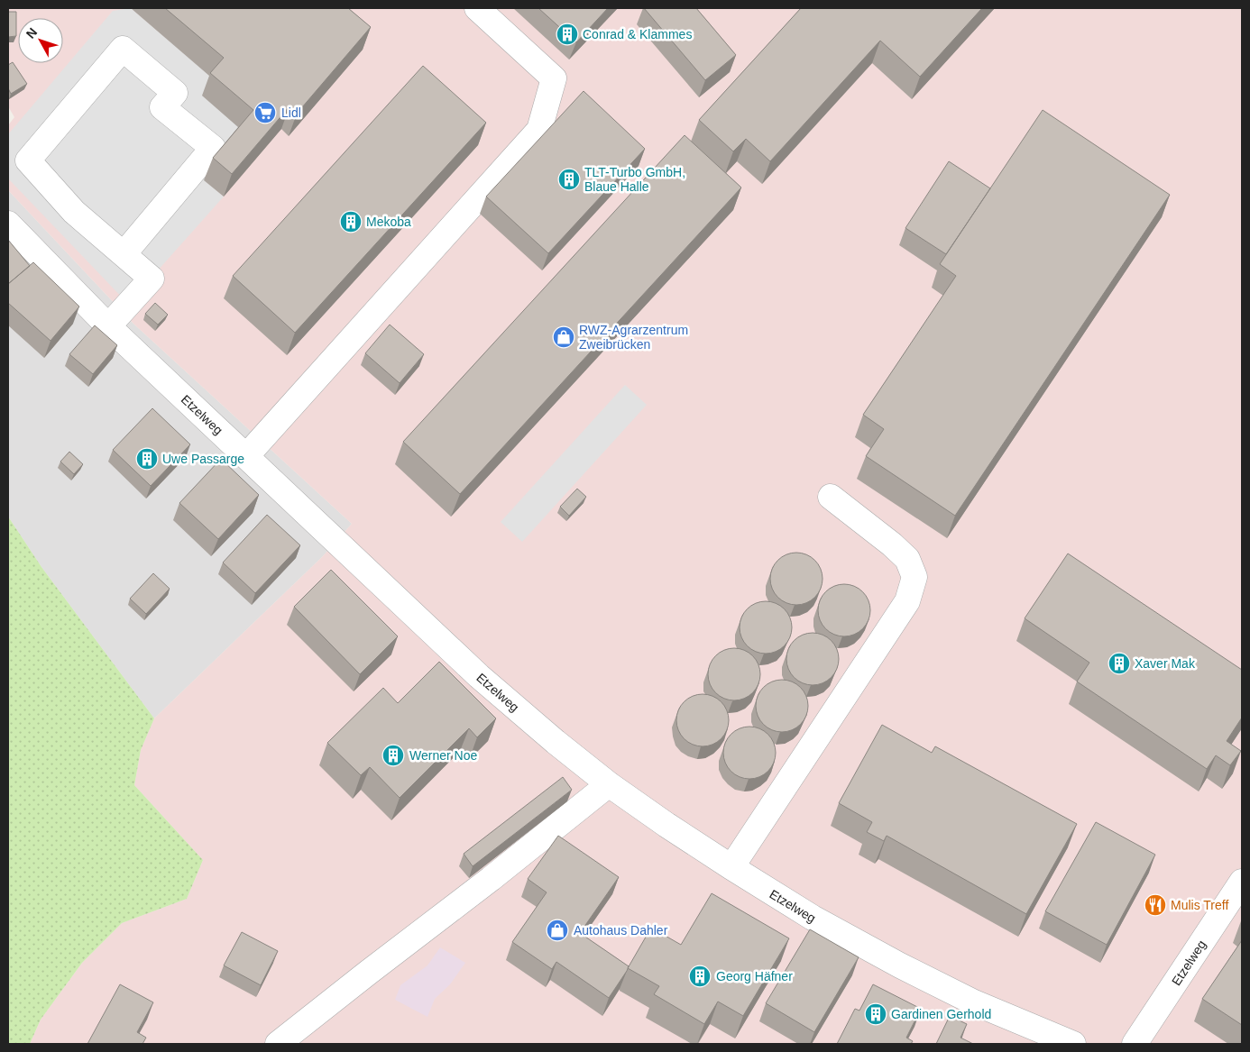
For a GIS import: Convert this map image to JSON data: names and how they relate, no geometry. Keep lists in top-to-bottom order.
{
  "streets": {
    "street": ["Etzelweg"]
  },
  "places": {
    "building": [
      "Conrad & Klammes",
      "TLT-Turbo GmbH, Blaue Halle",
      "Mekoba",
      "Uwe Passarge",
      "Xaver Mak",
      "Werner Noe",
      "Georg Häfner",
      "Gardinen Gerhold"
    ],
    "supermarket": ["Lidl"],
    "shop": ["RWZ-Agrarzentrum Zweibrücken", "Autohaus Dahler"],
    "restaurant": ["Mulis Treff"]
  },
  "north": "top left"
}
